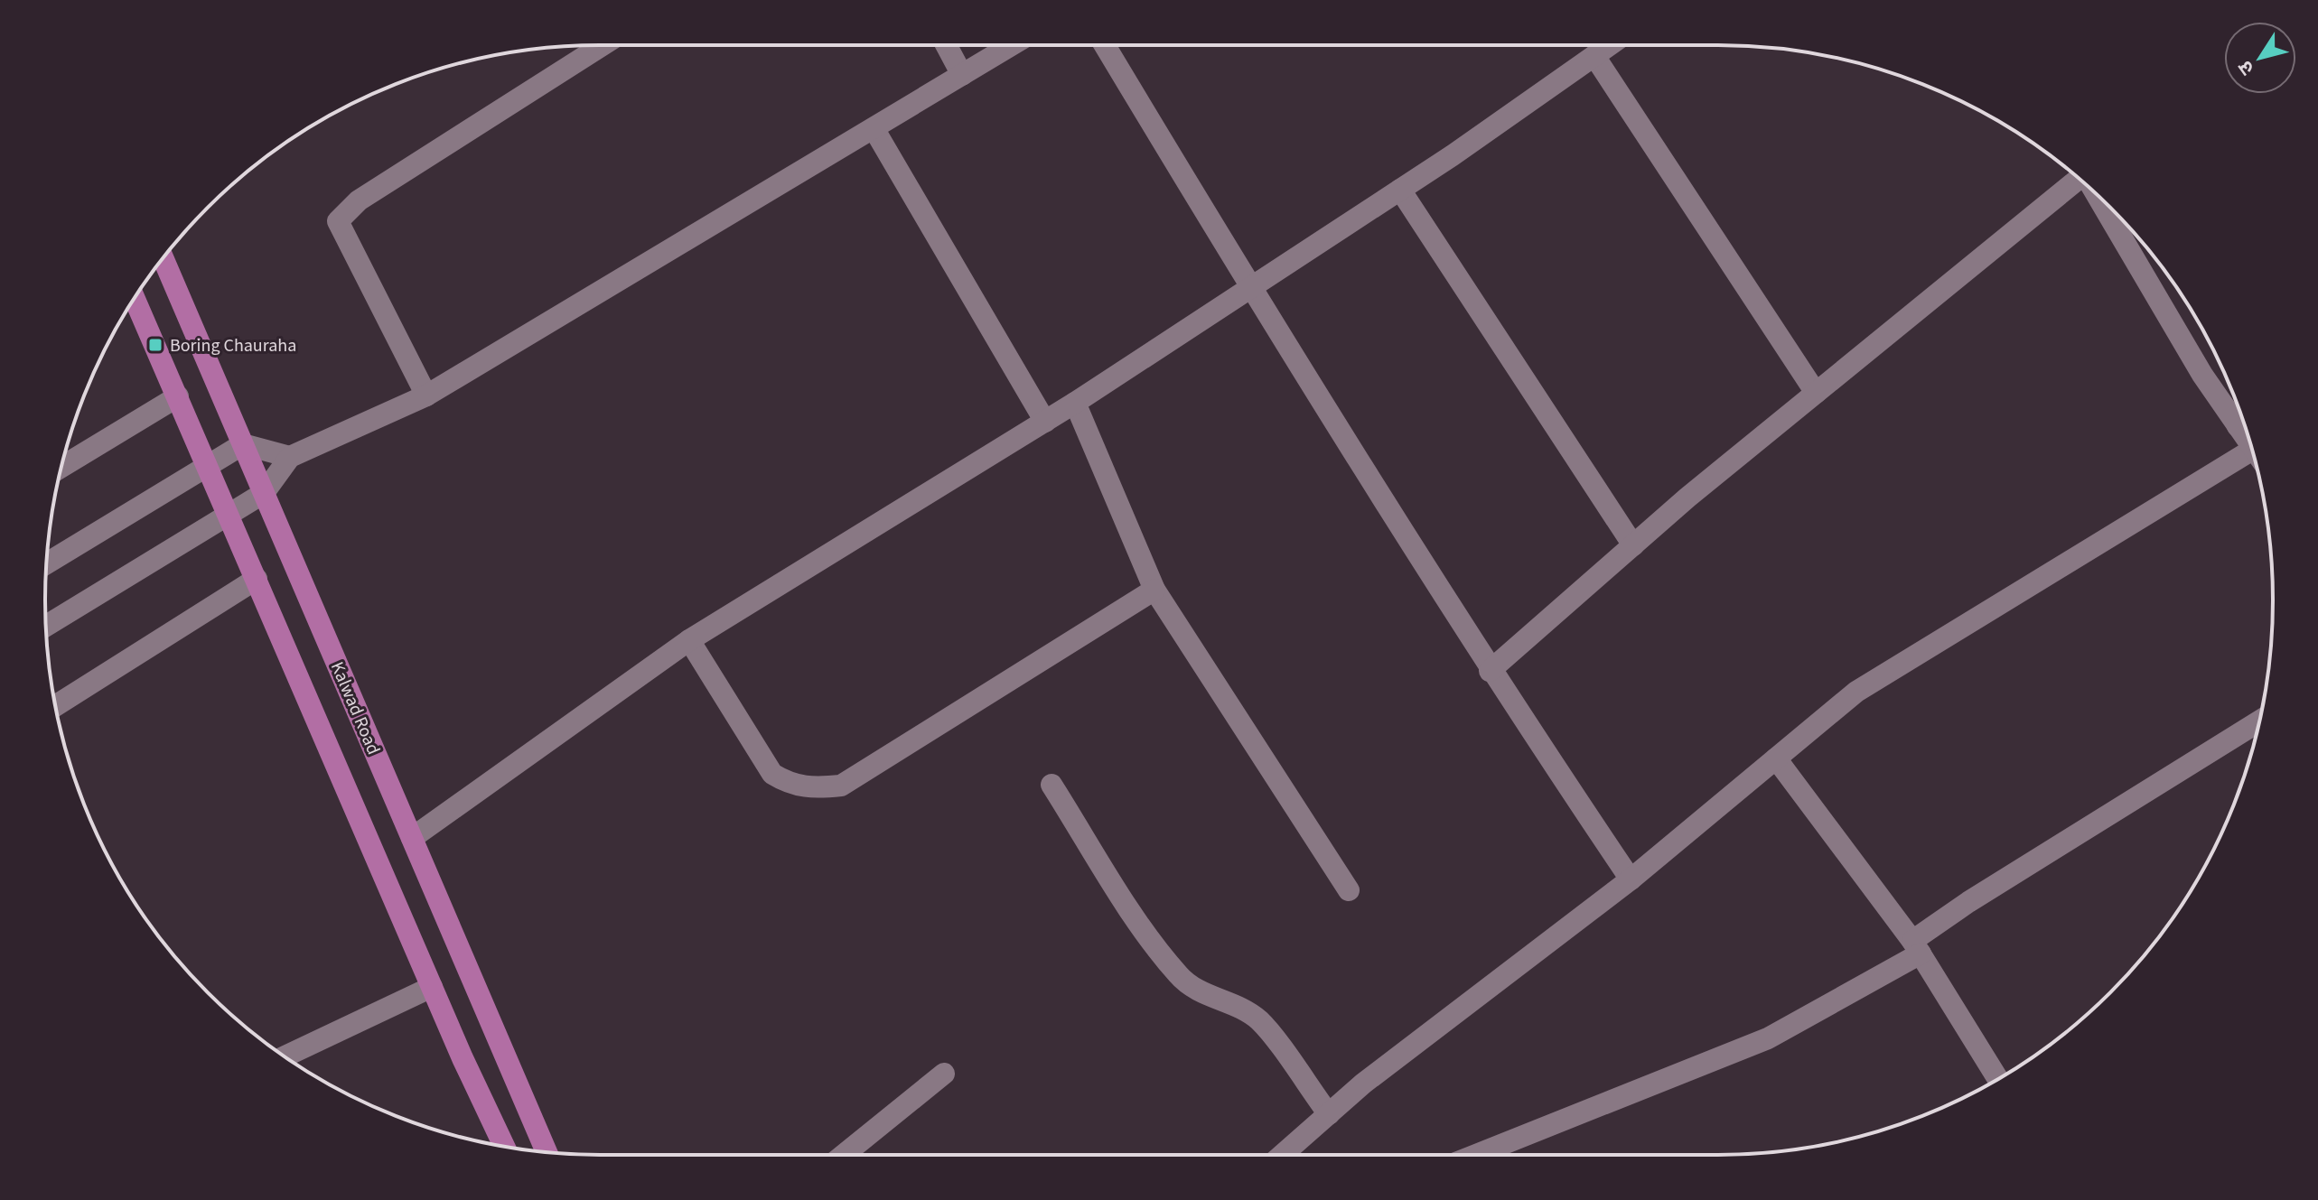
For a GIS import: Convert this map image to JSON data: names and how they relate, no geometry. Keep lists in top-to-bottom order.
{
  "streets": {
    "main road": ["Kalwad Road"]
  },
  "places": {
    "transit": ["Boring Chauraha"]
  },
  "north": "bottom left"
}
